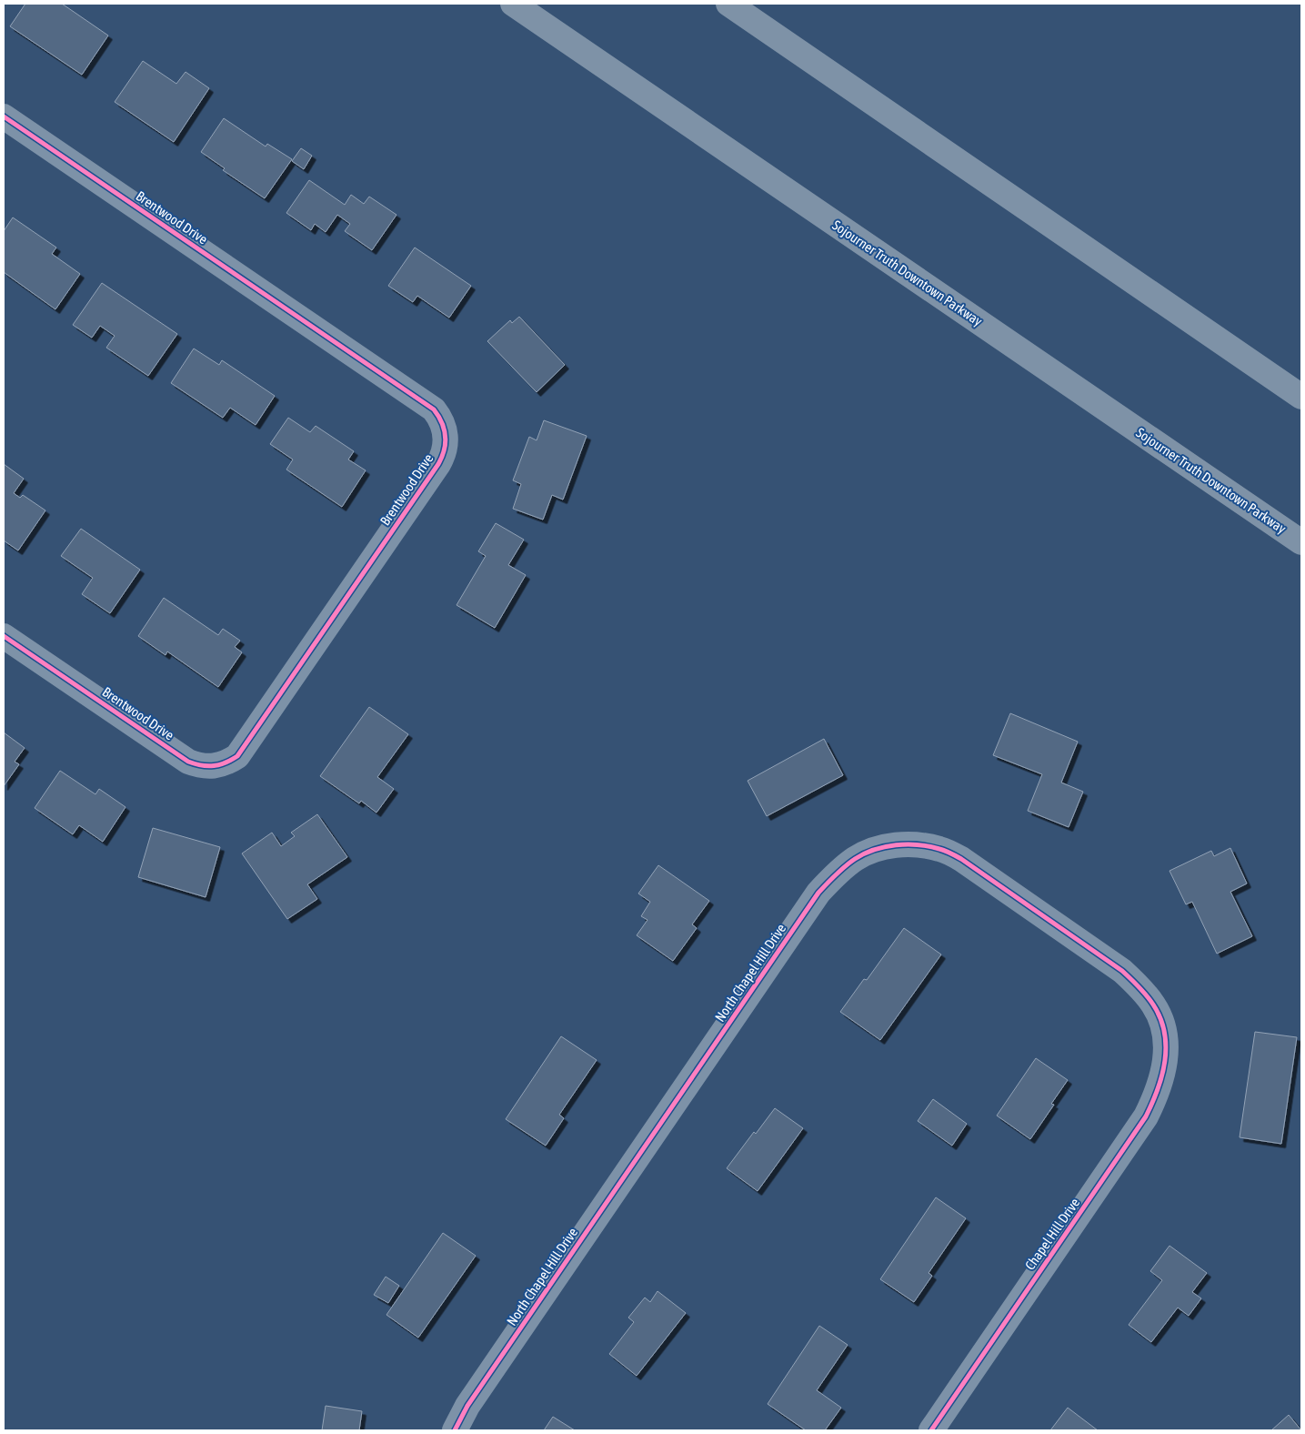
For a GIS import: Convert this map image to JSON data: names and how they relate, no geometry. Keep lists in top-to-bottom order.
{
  "streets": {
    "highway": ["Sojourner Truth Downtown Parkway"],
    "street": ["Brentwood Drive", "North Chapel Hill Drive", "Chapel Hill Drive"]
  },
  "crossings": [
    ["North Chapel Hill Drive", "Chapel Hill Drive"]
  ]
}
